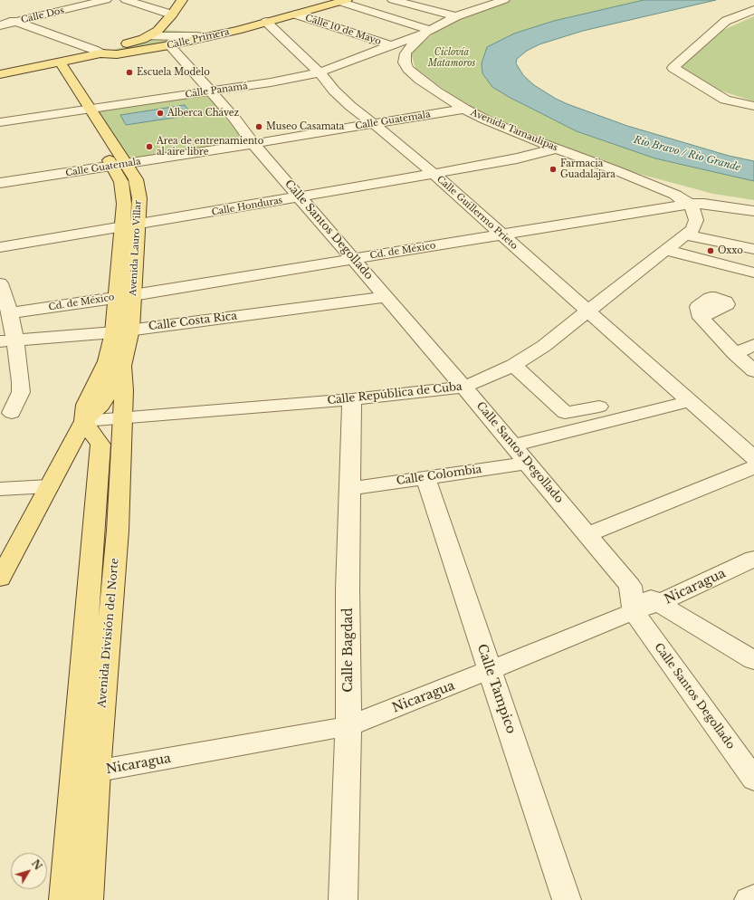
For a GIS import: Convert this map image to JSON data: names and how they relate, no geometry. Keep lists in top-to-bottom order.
{
  "streets": {
    "main road": ["Calle Primera", "Avenida Lauro Villar", "Avenida División del Norte"],
    "street": [
      "Calle Dos",
      "Calle 10 de Mayo",
      "Calle Panamá",
      "Calle Guatemala",
      "Avenida Tamaulipas",
      "Calle Honduras",
      "Calle Guillermo Prieto",
      "Calle Santos Degollado",
      "Cd. de México",
      "Calle Costa Rica",
      "Calle República de Cuba",
      "Calle Colombia",
      "Nicaragua",
      "Calle Bagdad",
      "Calle Tampico"
    ]
  },
  "crossings": [
    ["Calle 10 de Mayo", "Calle Primera"],
    ["Calle 10 de Mayo", "Calle Panamá"],
    ["Calle Primera", "Calle Guillermo Prieto"],
    ["Calle Primera", "Calle Santos Degollado"],
    ["Calle Primera", "Avenida Lauro Villar"],
    ["Calle Panamá", "Avenida Tamaulipas"],
    ["Calle Panamá", "Calle Guillermo Prieto"],
    ["Calle Panamá", "Calle Santos Degollado"],
    ["Calle Panamá", "Avenida Lauro Villar"],
    ["Calle Guatemala", "Avenida Tamaulipas"],
    ["Calle Guatemala", "Calle Guillermo Prieto"],
    ["Calle Guatemala", "Calle Santos Degollado"],
    ["Calle Guatemala", "Avenida Lauro Villar"],
    ["Avenida Tamaulipas", "Calle Honduras"],
    ["Avenida Tamaulipas", "Cd. de México"],
    ["Calle Honduras", "Calle Guillermo Prieto"],
    ["Calle Honduras", "Calle Santos Degollado"],
    ["Calle Honduras", "Avenida Lauro Villar"],
    ["Calle Guillermo Prieto", "Cd. de México"],
    ["Calle Guillermo Prieto", "Calle República de Cuba"],
    ["Calle Santos Degollado", "Cd. de México"],
    ["Calle Santos Degollado", "Calle Costa Rica"],
    ["Calle Santos Degollado", "Calle República de Cuba"],
    ["Calle Santos Degollado", "Calle Colombia"],
    ["Calle Santos Degollado", "Nicaragua"],
    ["Avenida Lauro Villar", "Cd. de México"],
    ["Avenida Lauro Villar", "Calle Costa Rica"],
    ["Avenida Lauro Villar", "Calle República de Cuba"],
    ["Avenida Lauro Villar", "Avenida División del Norte"],
    ["Cd. de México", "Calle República de Cuba"],
    ["Calle República de Cuba", "Avenida División del Norte"],
    ["Calle República de Cuba", "Calle Bagdad"],
    ["Calle Colombia", "Calle Bagdad"],
    ["Calle Colombia", "Calle Tampico"],
    ["Nicaragua", "Avenida División del Norte"],
    ["Nicaragua", "Calle Bagdad"],
    ["Nicaragua", "Calle Tampico"]
  ],
  "water": ["Río Bravo / Rio Grande"],
  "parks": ["Ciclovía Matamoros"],
  "places": [
    "Escuela Modelo",
    "Alberca Chávez",
    "Museo Casamata",
    "Area de entrenamiento al aire libre",
    "Farmacia Guadalajara",
    "Oxxo"
  ],
  "north": "top right"
}
